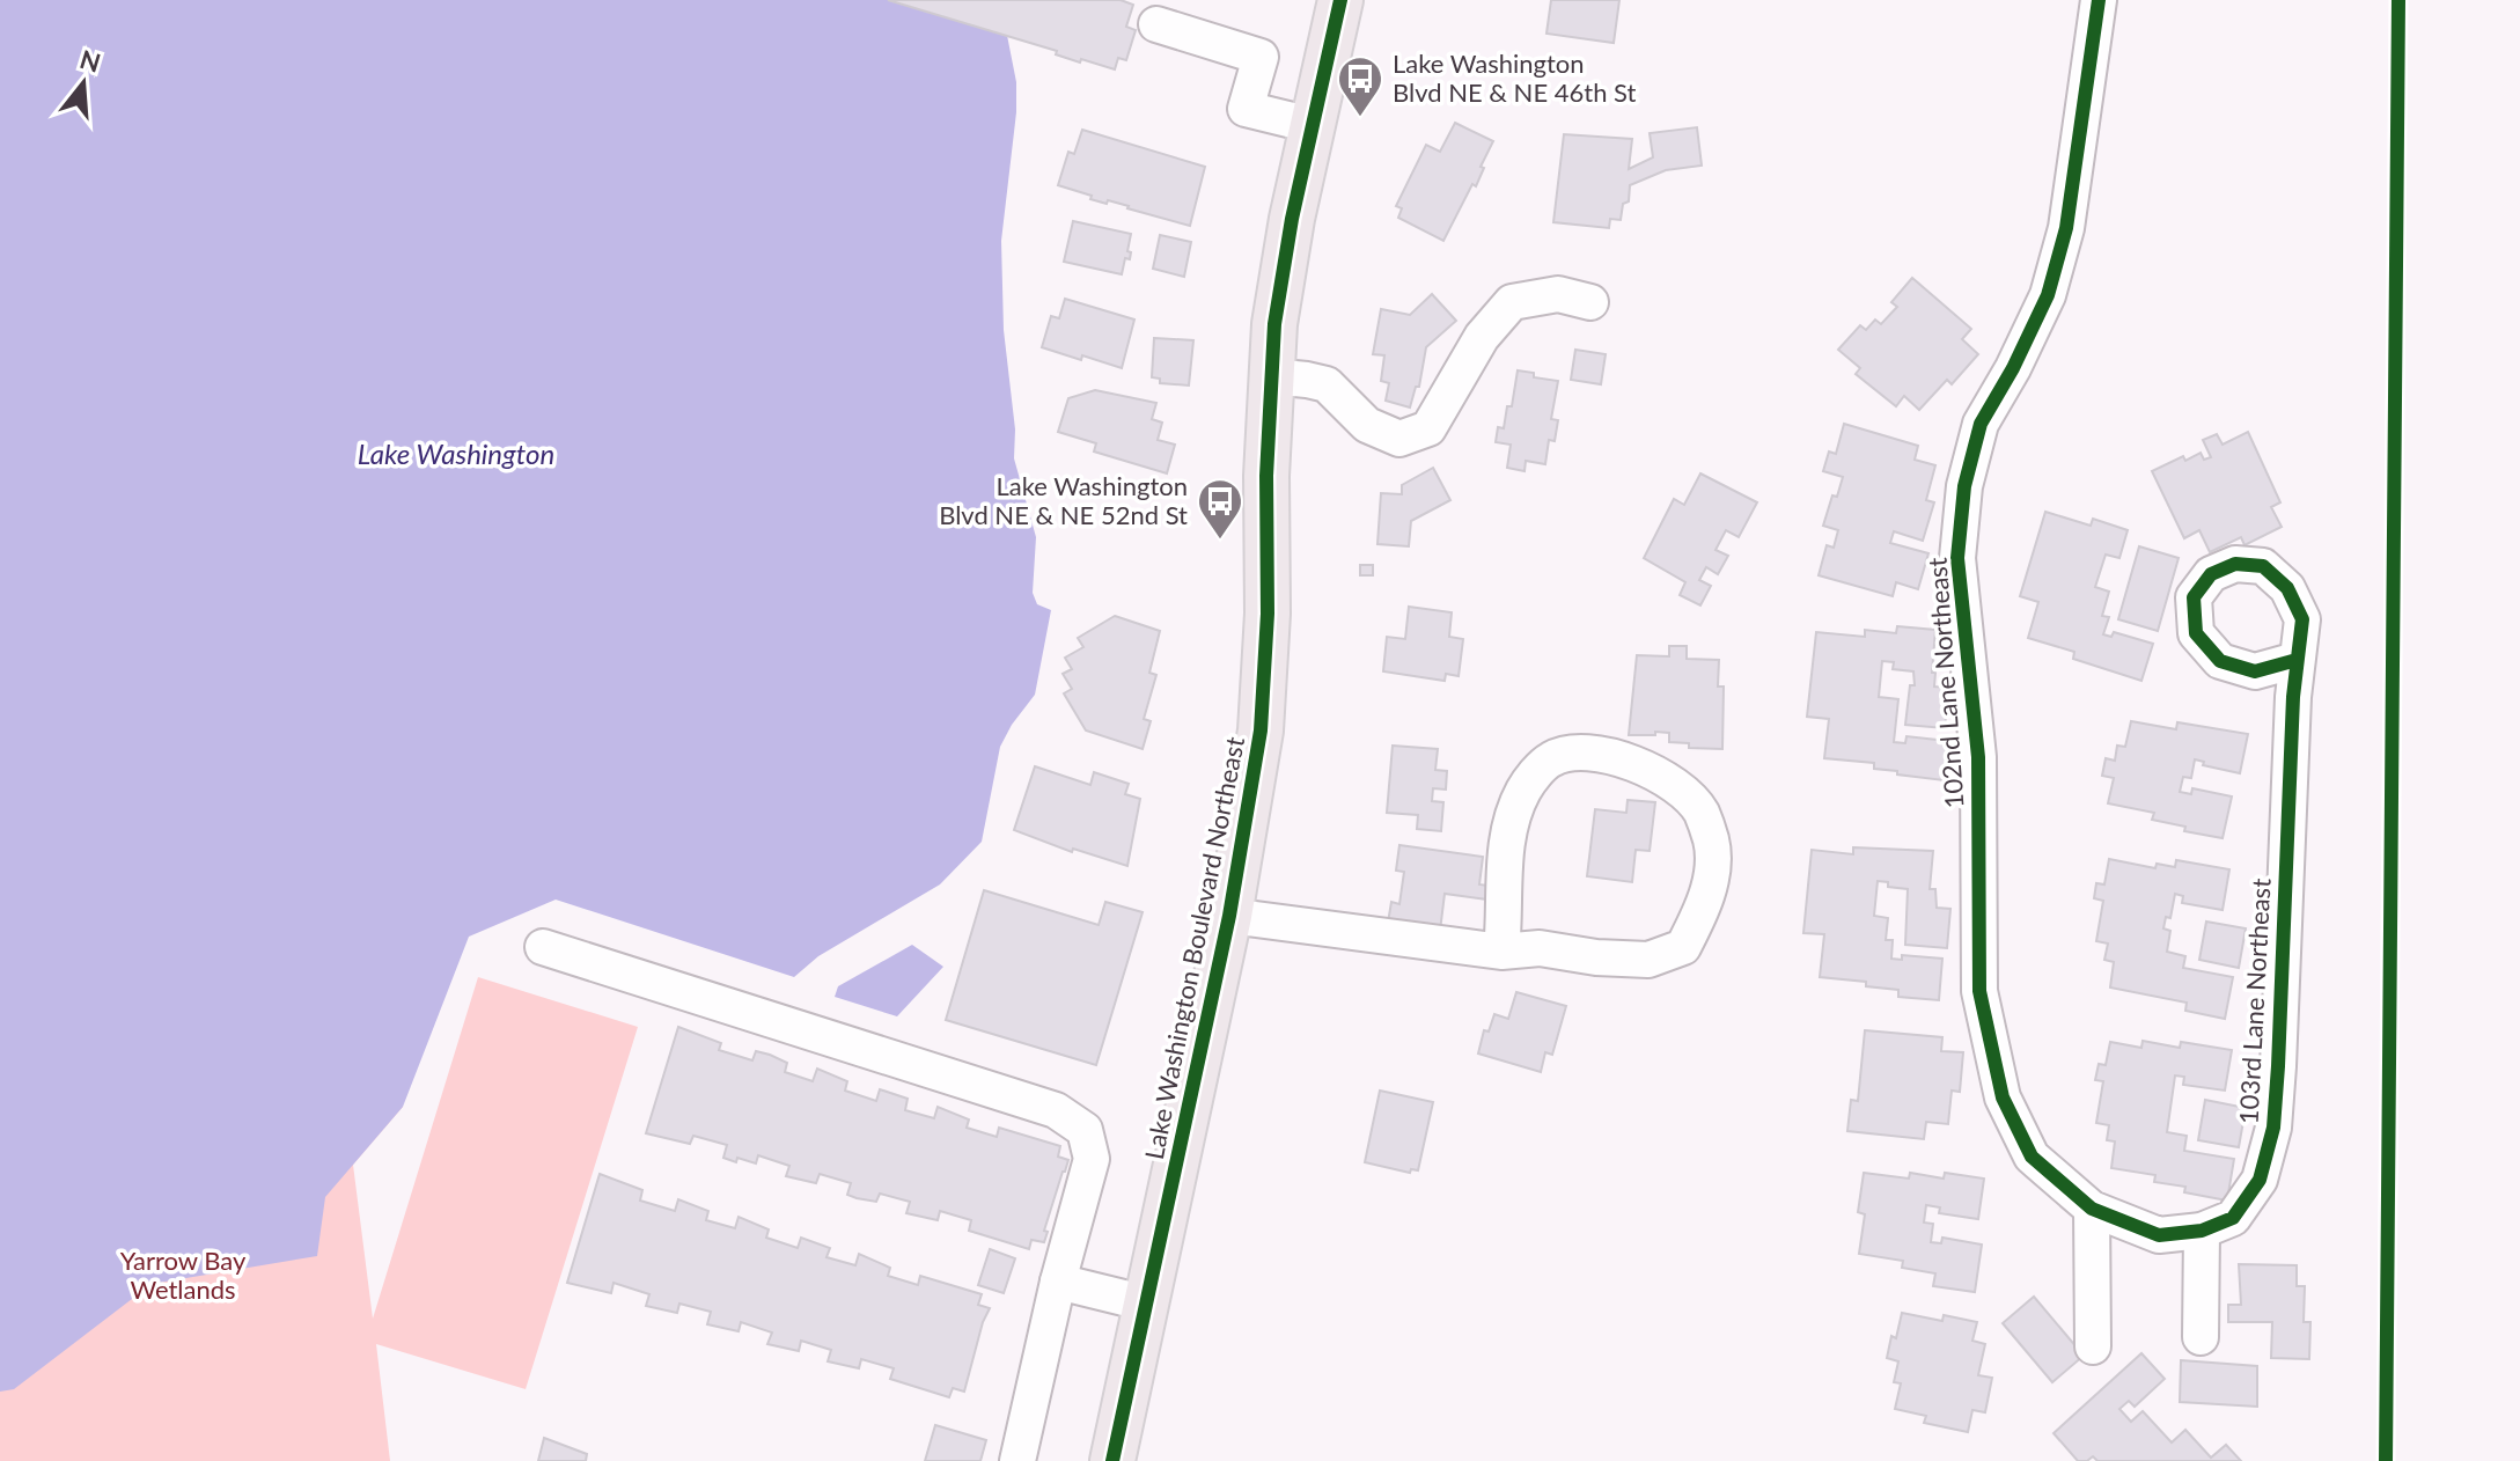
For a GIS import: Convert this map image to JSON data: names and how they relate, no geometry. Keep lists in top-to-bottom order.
{
  "streets": {
    "main road": ["Lake Washington Boulevard Northeast"],
    "street": ["102nd Lane Northeast", "103rd Lane Northeast"]
  },
  "crossings": [
    ["102nd Lane Northeast", "103rd Lane Northeast"]
  ],
  "water": ["Lake Washington"],
  "parks": ["Yarrow Bay Wetlands"],
  "places": {
    "bus stop": ["Lake Washington Blvd NE & NE 46th St", "Lake Washington Blvd NE & NE 52nd St"]
  },
  "north": "top"
}
